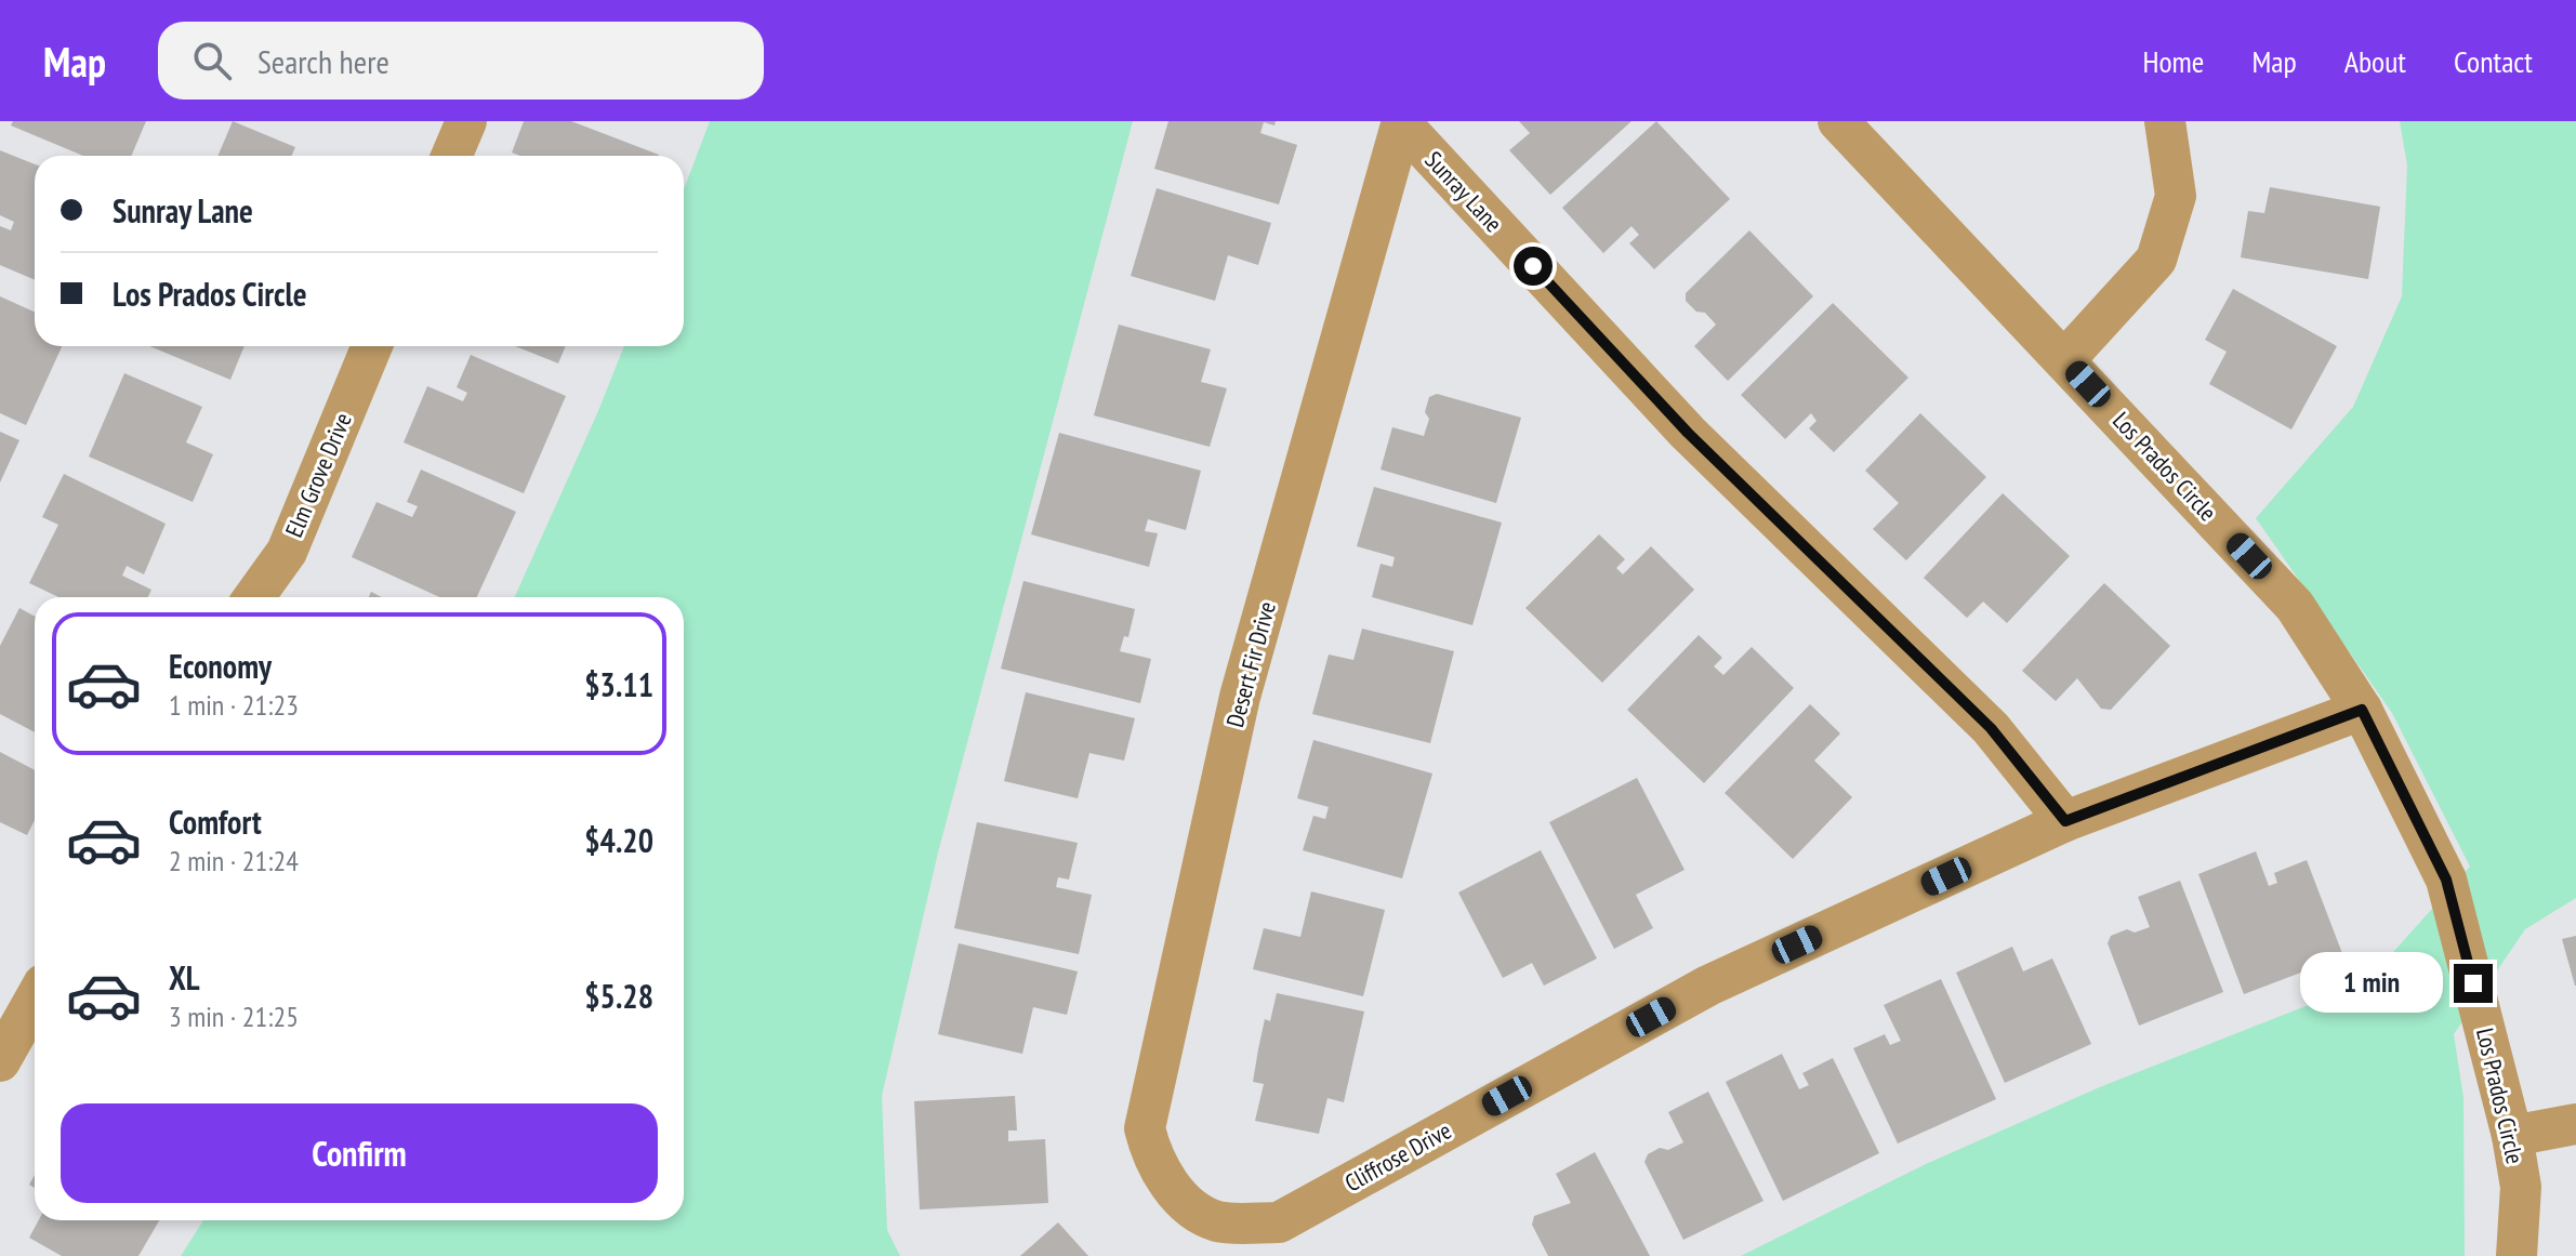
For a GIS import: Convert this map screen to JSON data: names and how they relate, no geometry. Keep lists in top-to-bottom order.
{
  "streets": {
    "street": [
      "Sunray Lane",
      "Los Prados Circle",
      "Elm Grove Drive",
      "Desert Fir Drive",
      "Cliffrose Drive"
    ]
  },
  "crossings": [
    ["Sunray Lane", "Desert Fir Drive"],
    ["Sunray Lane", "Cliffrose Drive"],
    ["Los Prados Circle", "Cliffrose Drive"],
    ["Desert Fir Drive", "Cliffrose Drive"]
  ],
  "page": {
    "header": "Map",
    "search": "Search here",
    "nav": [
      "Home",
      "Map",
      "About",
      "Contact"
    ],
    "banner": ["Sunray Lane", "Los Prados Circle"],
    "list": [
      {
        "name": "Economy",
        "note": "1 min · 21:23",
        "value": "$3.11"
      },
      {
        "name": "Comfort",
        "note": "2 min · 21:24",
        "value": "$4.20"
      },
      {
        "name": "XL",
        "note": "3 min · 21:25",
        "value": "$5.28"
      }
    ],
    "bubble": "1 min",
    "buttons": "Confirm"
  }
}
